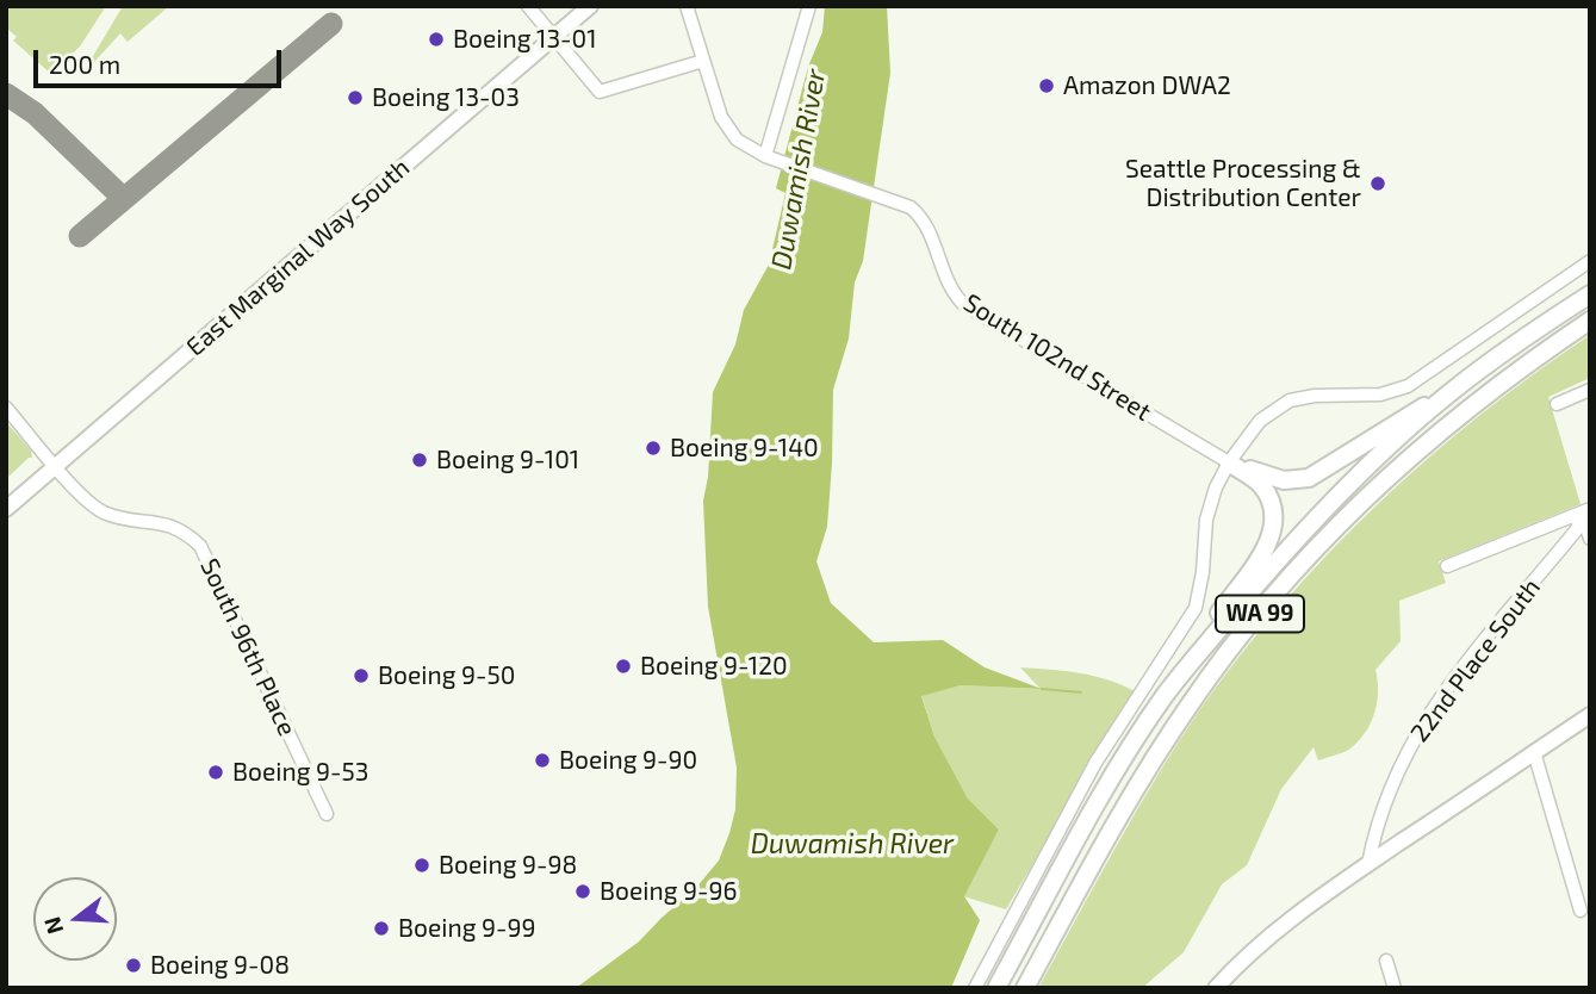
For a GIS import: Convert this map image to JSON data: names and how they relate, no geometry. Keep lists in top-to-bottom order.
{
  "streets": {
    "highway": ["WA 99"],
    "main road": ["East Marginal Way South"],
    "street": ["South 102nd Street", "South 96th Place", "22nd Place South"]
  },
  "crossings": [
    ["East Marginal Way South", "South 96th Place"]
  ],
  "water": ["Duwamish River"],
  "places": [
    "Boeing 13-01",
    "Amazon DWA2",
    "Boeing 13-03",
    "Seattle Processing & Distribution Center",
    "Boeing 9-140",
    "Boeing 9-101",
    "Boeing 9-120",
    "Boeing 9-50",
    "Boeing 9-90",
    "Boeing 9-53",
    "Boeing 9-98",
    "Boeing 9-96",
    "Boeing 9-99",
    "Boeing 9-08"
  ],
  "scale_bar": "200 m",
  "north": "left"
}
